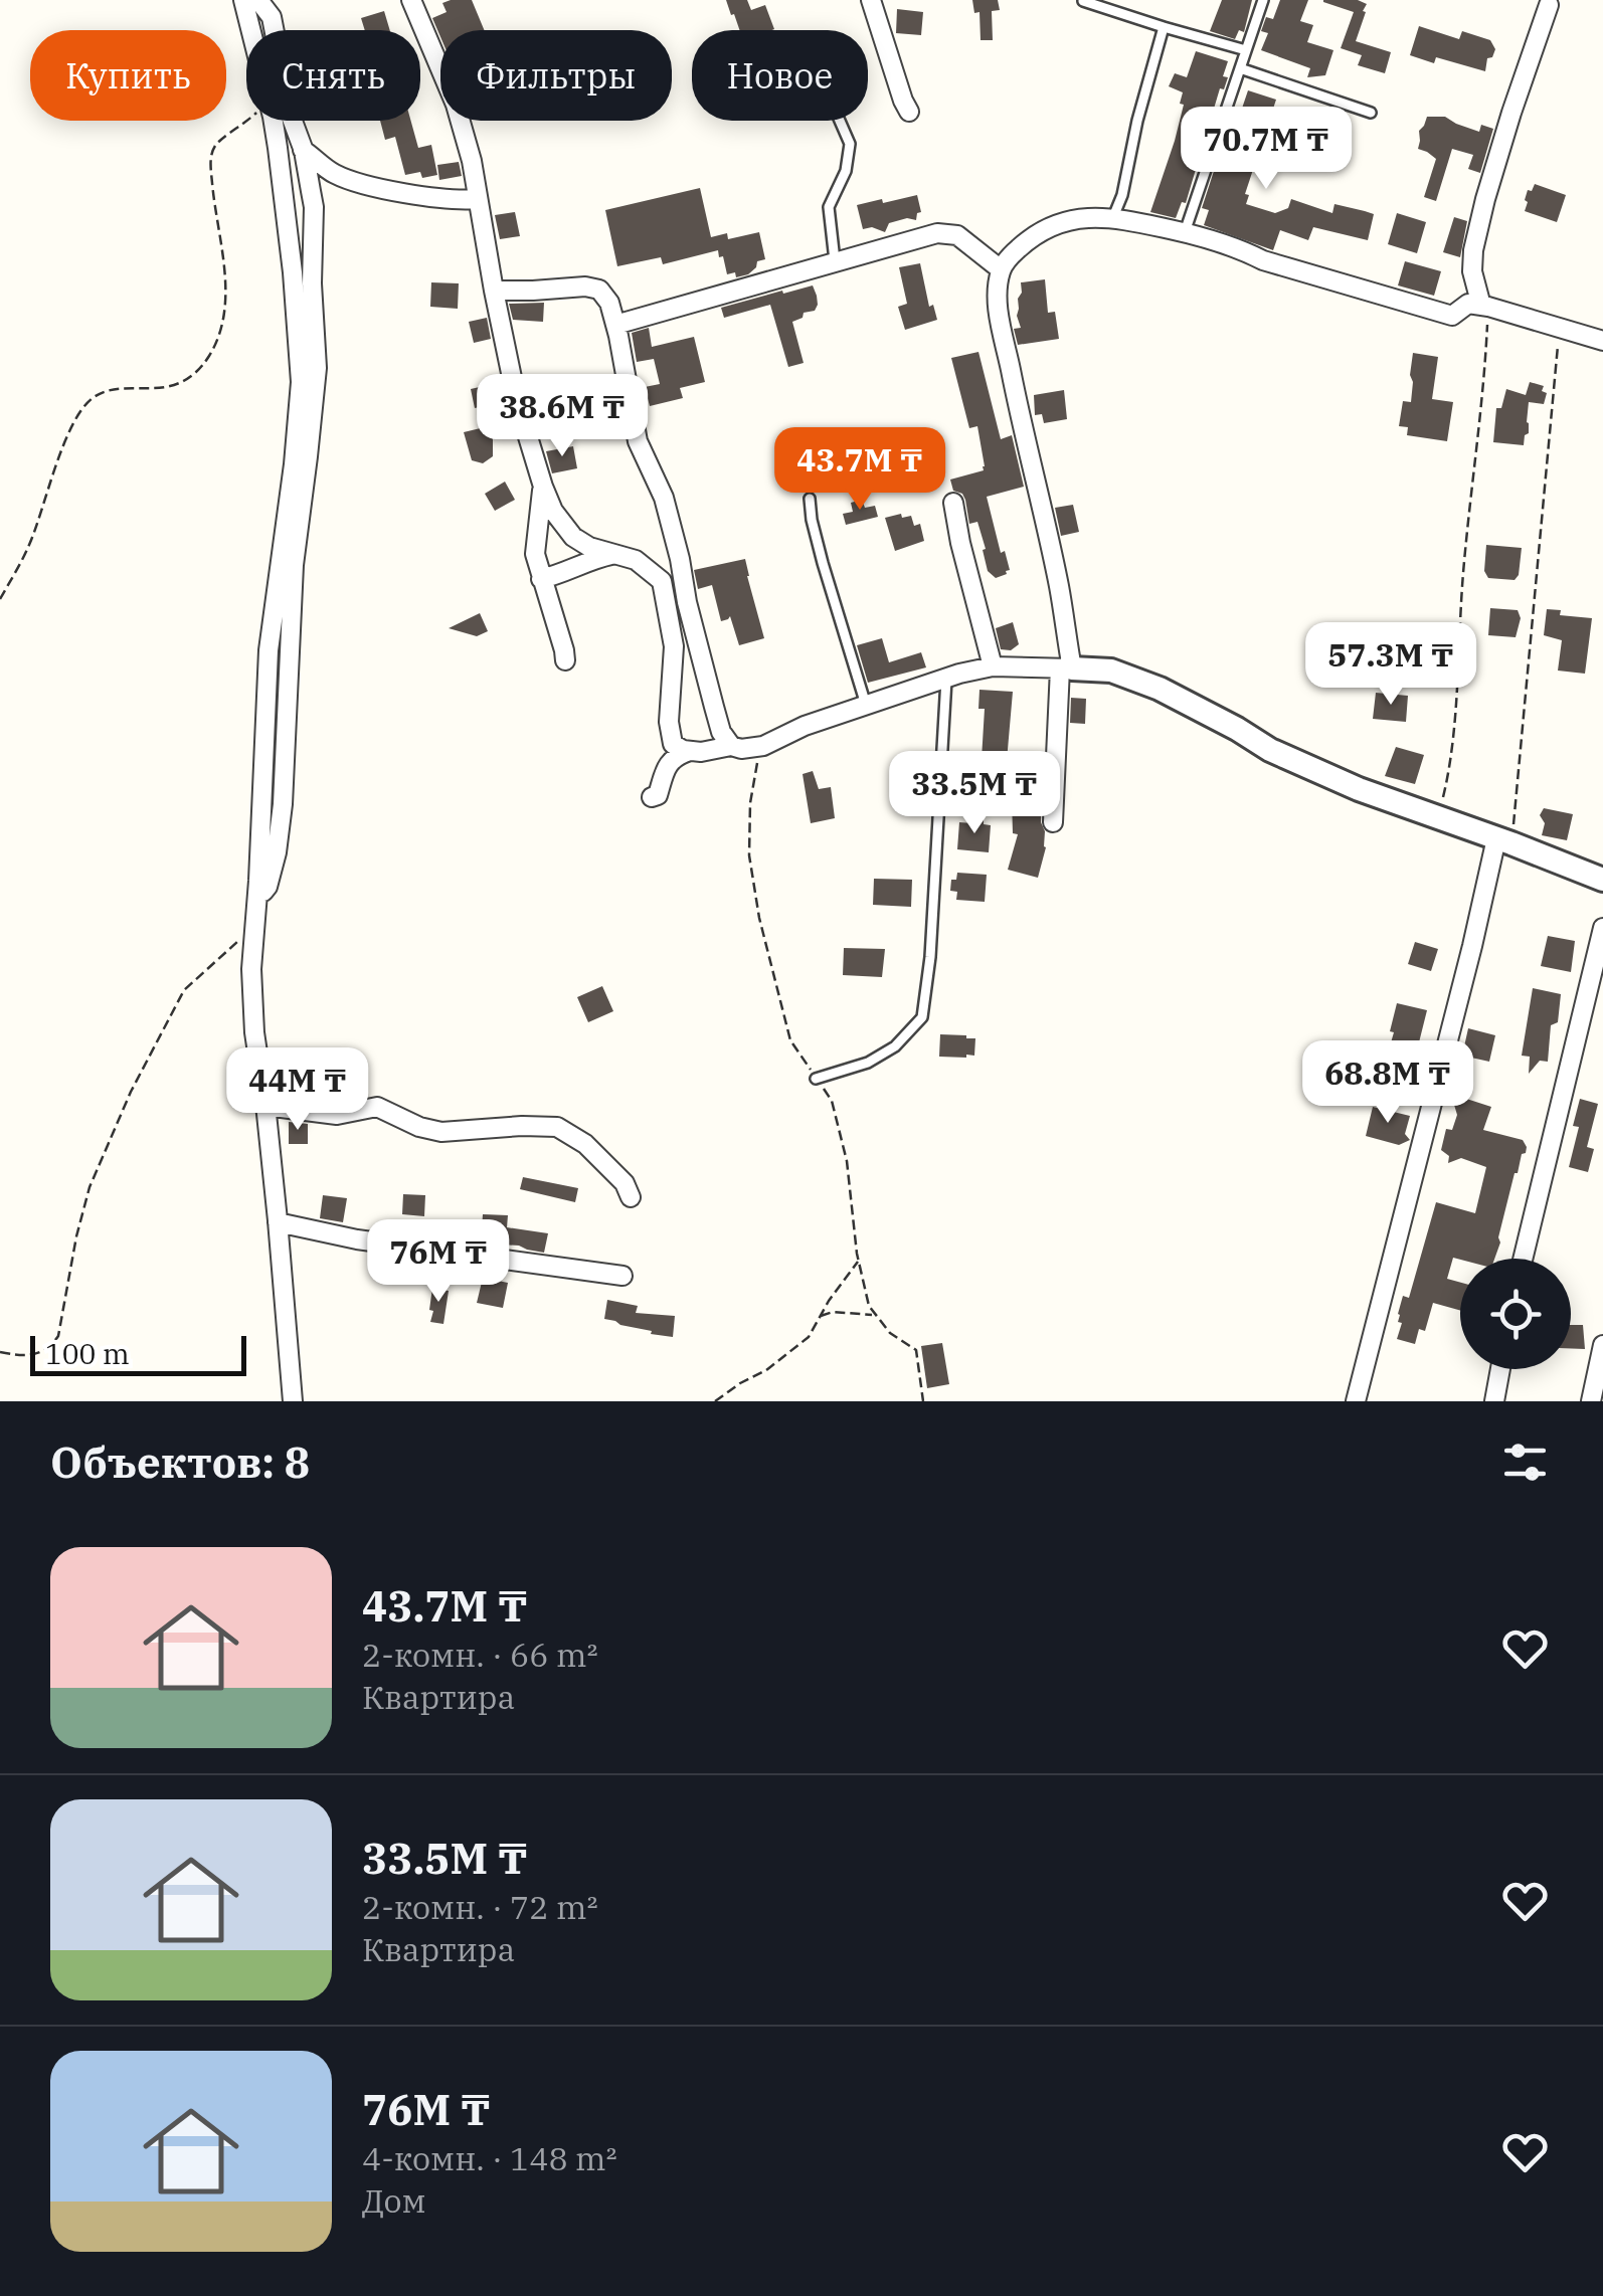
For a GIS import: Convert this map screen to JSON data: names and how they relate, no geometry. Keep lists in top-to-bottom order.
{
  "scale_bar": "100 m",
  "page": {
    "chip": [
      "Купить",
      "Снять",
      "Фильтры",
      "Новое"
    ],
    "price": [
      "70.7M ₸",
      "38.6M ₸",
      "43.7M ₸",
      "57.3M ₸",
      "33.5M ₸",
      "68.8M ₸",
      "44M ₸",
      "76M ₸"
    ],
    "scale": "100 m",
    "heading": "Объектов: 8",
    "list": [
      {
        "name": "43.7M ₸",
        "note": "2-комн. · 66 m² · Квартира"
      },
      {
        "name": "33.5M ₸",
        "note": "2-комн. · 72 m² · Квартира"
      },
      {
        "name": "76M ₸",
        "note": "4-комн. · 148 m² · Дом"
      }
    ]
  }
}
